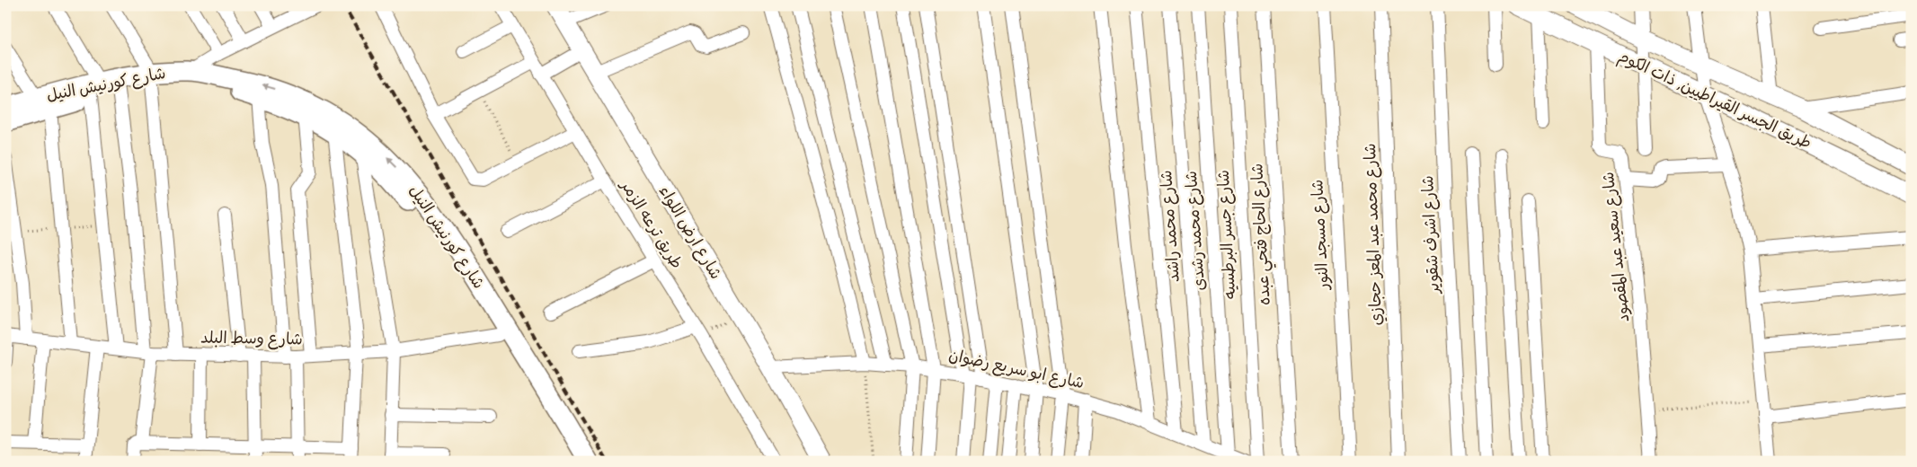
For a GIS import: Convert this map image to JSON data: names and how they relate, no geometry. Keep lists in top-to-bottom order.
{
  "streets": {
    "main road": ["شارع كورنيش النيل"],
    "street": [
      "طريق الجسر القيراطيين, ذات الكوم",
      "طريق ترعه الزمر",
      "شارع محمد راشد",
      "شارع محمد رشدى",
      "شارع ارض اللواء",
      "شارع جسر البرطسيه",
      "شارع الحاج فتحي عبده",
      "شارع مسجد النور",
      "شارع محمد عبد المعز حجازي",
      "شارع اشرف شقوير",
      "شارع سعيد عبد المقصود",
      "شارع وسط البلد",
      "شارع ابو سريع رضوان"
    ]
  },
  "crossings": [
    ["شارع كورنيش النيل", "شارع وسط البلد"],
    ["طريق الجسر القيراطيين, ذات الكوم", "شارع سعيد عبد المقصود"],
    ["شارع محمد راشد", "شارع ابو سريع رضوان"],
    ["شارع محمد رشدى", "شارع ابو سريع رضوان"],
    ["شارع ارض اللواء", "شارع ابو سريع رضوان"]
  ]
}
